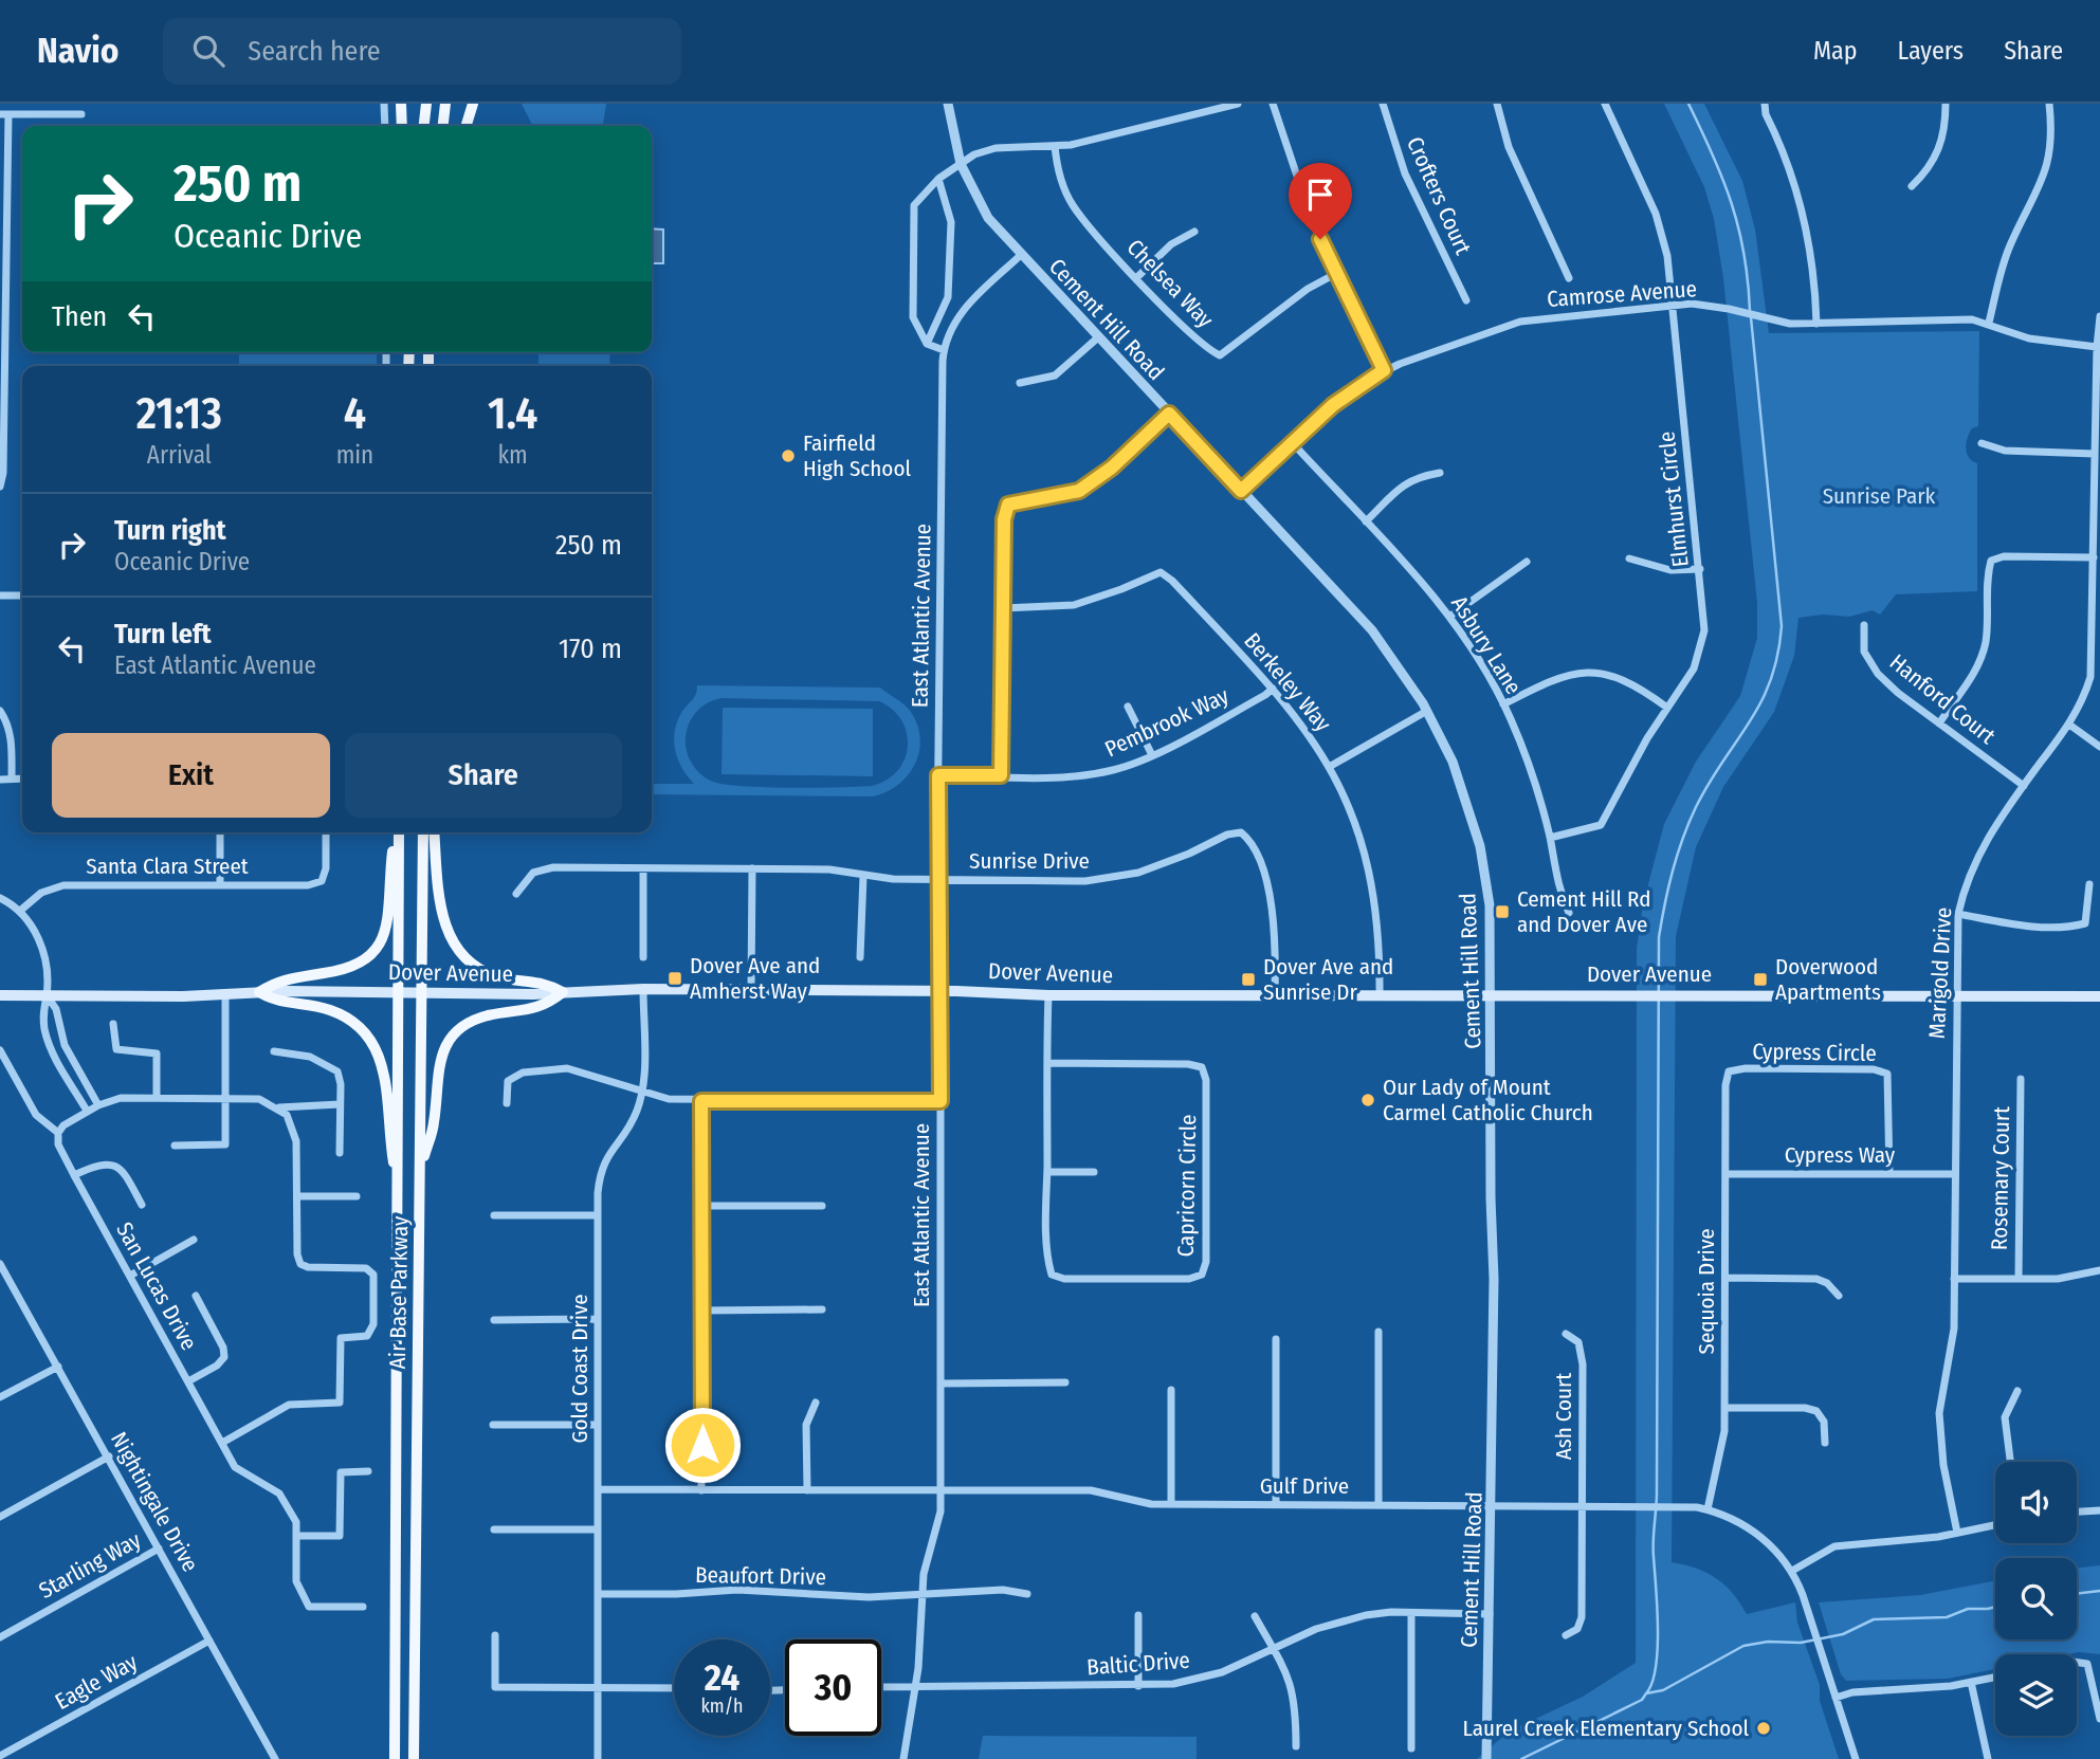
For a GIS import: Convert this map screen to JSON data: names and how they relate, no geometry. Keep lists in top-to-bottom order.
{
  "streets": {
    "main road": ["Dover Avenue", "Air Base Parkway"],
    "street": [
      "Crofters Court",
      "Chelsea Way",
      "Camrose Avenue",
      "Cement Hill Road",
      "Elmhurst Circle",
      "East Atlantic Avenue",
      "Asbury Lane",
      "Berkeley Way",
      "Hanford Court",
      "Pembrook Way",
      "Sunrise Drive",
      "Santa Clara Street",
      "Marigold Drive",
      "Cypress Circle",
      "Cypress Way",
      "Rosemary Court",
      "Capricorn Circle",
      "San Lucas Drive",
      "Sequoia Drive",
      "Gold Coast Drive",
      "Ash Court",
      "Gulf Drive",
      "Nightingale Drive",
      "Starling Way",
      "Beaufort Drive",
      "Baltic Drive",
      "Eagle Way"
    ]
  },
  "crossings": [
    ["Camrose Avenue", "Cement Hill Road"],
    ["Camrose Avenue", "Elmhurst Circle"],
    ["Camrose Avenue", "Asbury Lane"],
    ["Camrose Avenue", "Marigold Drive"],
    ["Cement Hill Road", "East Atlantic Avenue"],
    ["Cement Hill Road", "Dover Avenue"],
    ["Cement Hill Road", "Gulf Drive"],
    ["Cement Hill Road", "Baltic Drive"],
    ["Elmhurst Circle", "Asbury Lane"],
    ["East Atlantic Avenue", "Pembrook Way"],
    ["East Atlantic Avenue", "Sunrise Drive"],
    ["East Atlantic Avenue", "Dover Avenue"],
    ["East Atlantic Avenue", "Gulf Drive"],
    ["East Atlantic Avenue", "Beaufort Drive"],
    ["East Atlantic Avenue", "Baltic Drive"],
    ["Berkeley Way", "Pembrook Way"],
    ["Berkeley Way", "Dover Avenue"],
    ["Hanford Court", "Marigold Drive"],
    ["Sunrise Drive", "Dover Avenue"],
    ["Dover Avenue", "Marigold Drive"],
    ["Dover Avenue", "Capricorn Circle"],
    ["Dover Avenue", "Air Base Parkway"],
    ["Dover Avenue", "Gold Coast Drive"],
    ["Marigold Drive", "Cypress Way"],
    ["Cypress Circle", "Cypress Way"],
    ["Cypress Circle", "Sequoia Drive"],
    ["Cypress Way", "Sequoia Drive"],
    ["Sequoia Drive", "Gulf Drive"],
    ["Gold Coast Drive", "Gulf Drive"],
    ["Gold Coast Drive", "Beaufort Drive"],
    ["Ash Court", "Gulf Drive"],
    ["Nightingale Drive", "Starling Way"],
    ["Nightingale Drive", "Eagle Way"]
  ],
  "parks": ["Sunrise Park"],
  "places": {
    "other": ["Fairfield High School", "Our Lady of Mount Carmel Catholic Church", "Laurel Creek Elementary School"],
    "transit": [
      "Cement Hill Rd and Dover Ave",
      "Dover Ave and Amherst Way",
      "Dover Ave and Sunrise Dr",
      "Doverwood Apartments"
    ]
  },
  "page": {
    "header": "Navio",
    "search": "Search here",
    "nav": ["Map", "Layers", "Share"],
    "turn": ["250 m", "Oceanic Drive"],
    "then": "Then",
    "eta": [
      "21:13",
      "Arrival",
      "4",
      "min",
      "1.4",
      "km"
    ],
    "list": [
      {
        "name": "Turn right",
        "note": "Oceanic Drive",
        "value": "250 m"
      },
      {
        "name": "Turn left",
        "note": "East Atlantic Avenue",
        "value": "170 m"
      }
    ],
    "buttons": ["Exit", "Share"],
    "speed": "24 km/h",
    "limit": "30"
  }
}
